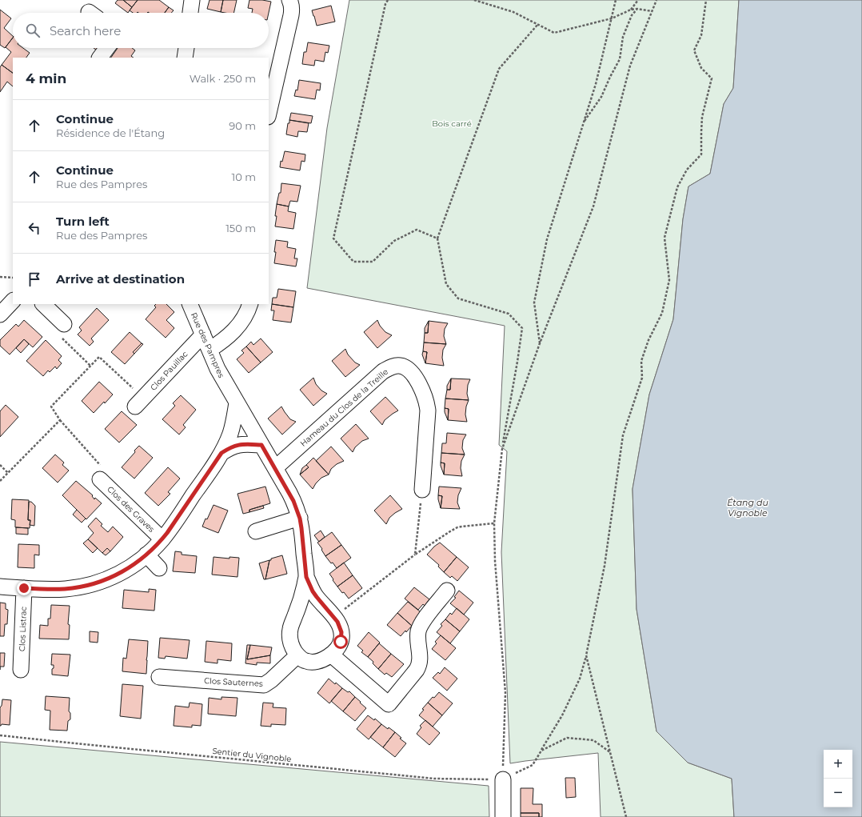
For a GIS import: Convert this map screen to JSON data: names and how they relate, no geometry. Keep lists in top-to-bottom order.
{
  "streets": {
    "street": [
      "Rue des Pampres",
      "Clos Pauillac",
      "Hameau du Clos de la Treille",
      "Clos des Graves",
      "Clos Listrac",
      "Clos Sauternes"
    ],
    "path": ["Sentier du Vignoble"]
  },
  "crossings": [
    ["Rue des Pampres", "Clos Pauillac"],
    ["Rue des Pampres", "Hameau du Clos de la Treille"]
  ],
  "water": ["Étang du Vignoble"],
  "parks": ["Bois carré"],
  "page": {
    "search": "Search here",
    "heading": ["4 min", "Walk · 250 m"],
    "list": [
      ["Continue", "Résidence de l'Étang", "90 m"],
      ["Continue", "Rue des Pampres", "10 m"],
      ["Turn left", "Rue des Pampres", "150 m"],
      "Arrive at destination"
    ],
    "map_buttons": ["+", "−"]
  }
}
